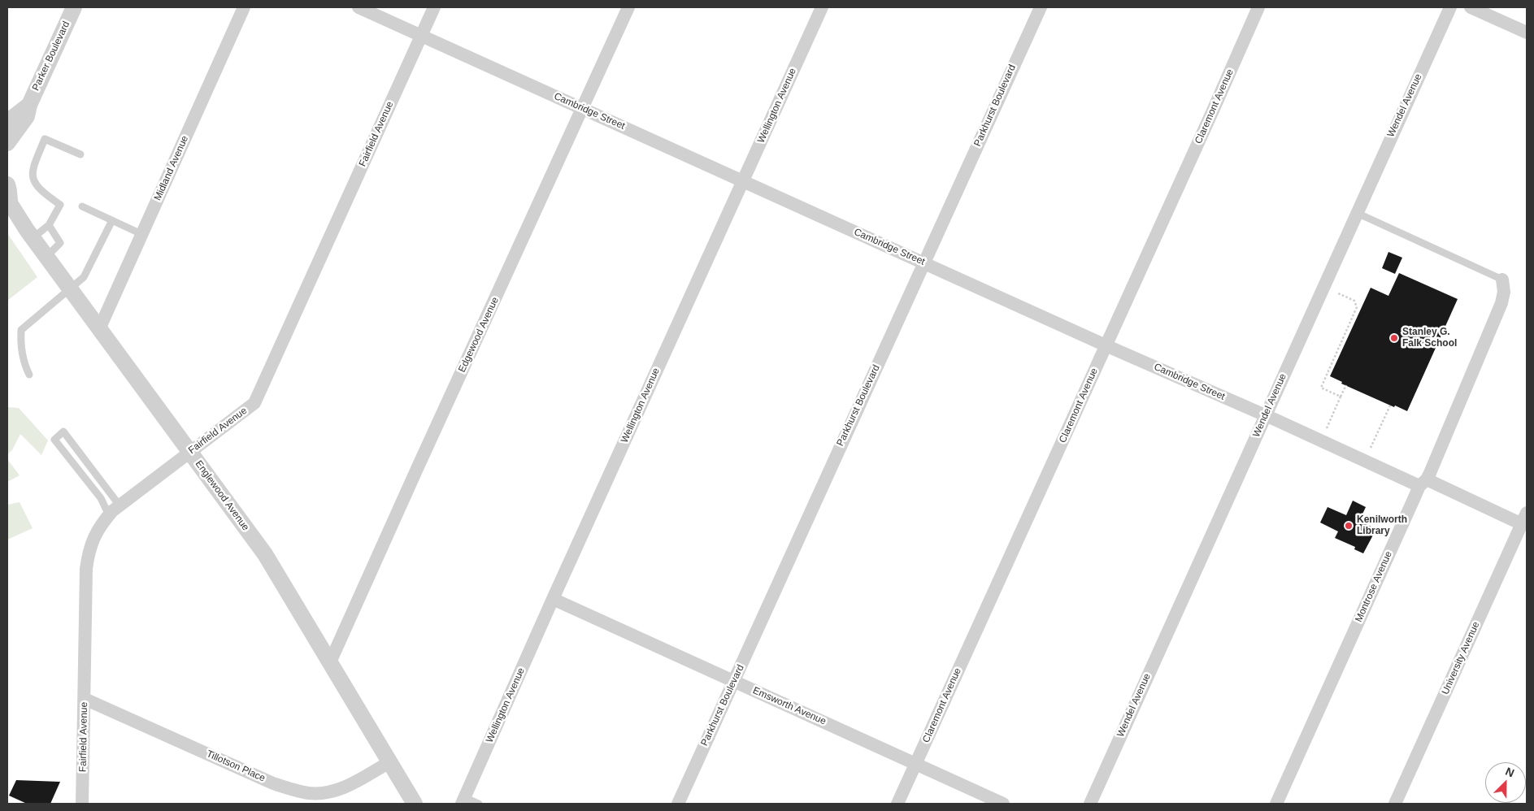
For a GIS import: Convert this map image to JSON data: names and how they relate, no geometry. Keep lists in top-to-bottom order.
{
  "streets": {
    "street": [
      "Parker Boulevard",
      "Wellington Avenue",
      "Parkhurst Boulevard",
      "Wendel Avenue",
      "Claremont Avenue",
      "Cambridge Street",
      "Fairfield Avenue",
      "Midland Avenue",
      "Edgewood Avenue",
      "Englewood Avenue",
      "Montrose Avenue",
      "University Avenue",
      "Emsworth Avenue",
      "Tillotson Place"
    ]
  },
  "crossings": [
    ["Wellington Avenue", "Cambridge Street"],
    ["Wellington Avenue", "Emsworth Avenue"],
    ["Parkhurst Boulevard", "Cambridge Street"],
    ["Parkhurst Boulevard", "Emsworth Avenue"],
    ["Wendel Avenue", "Cambridge Street"],
    ["Claremont Avenue", "Cambridge Street"],
    ["Claremont Avenue", "Emsworth Avenue"],
    ["Cambridge Street", "Fairfield Avenue"],
    ["Cambridge Street", "Edgewood Avenue"],
    ["Cambridge Street", "Montrose Avenue"],
    ["Cambridge Street", "University Avenue"],
    ["Fairfield Avenue", "Englewood Avenue"],
    ["Fairfield Avenue", "Tillotson Place"],
    ["Midland Avenue", "Englewood Avenue"],
    ["Edgewood Avenue", "Englewood Avenue"],
    ["Englewood Avenue", "Tillotson Place"]
  ],
  "places": ["Stanley G. Falk School", "Kenilworth Library"],
  "north": "top right"
}
